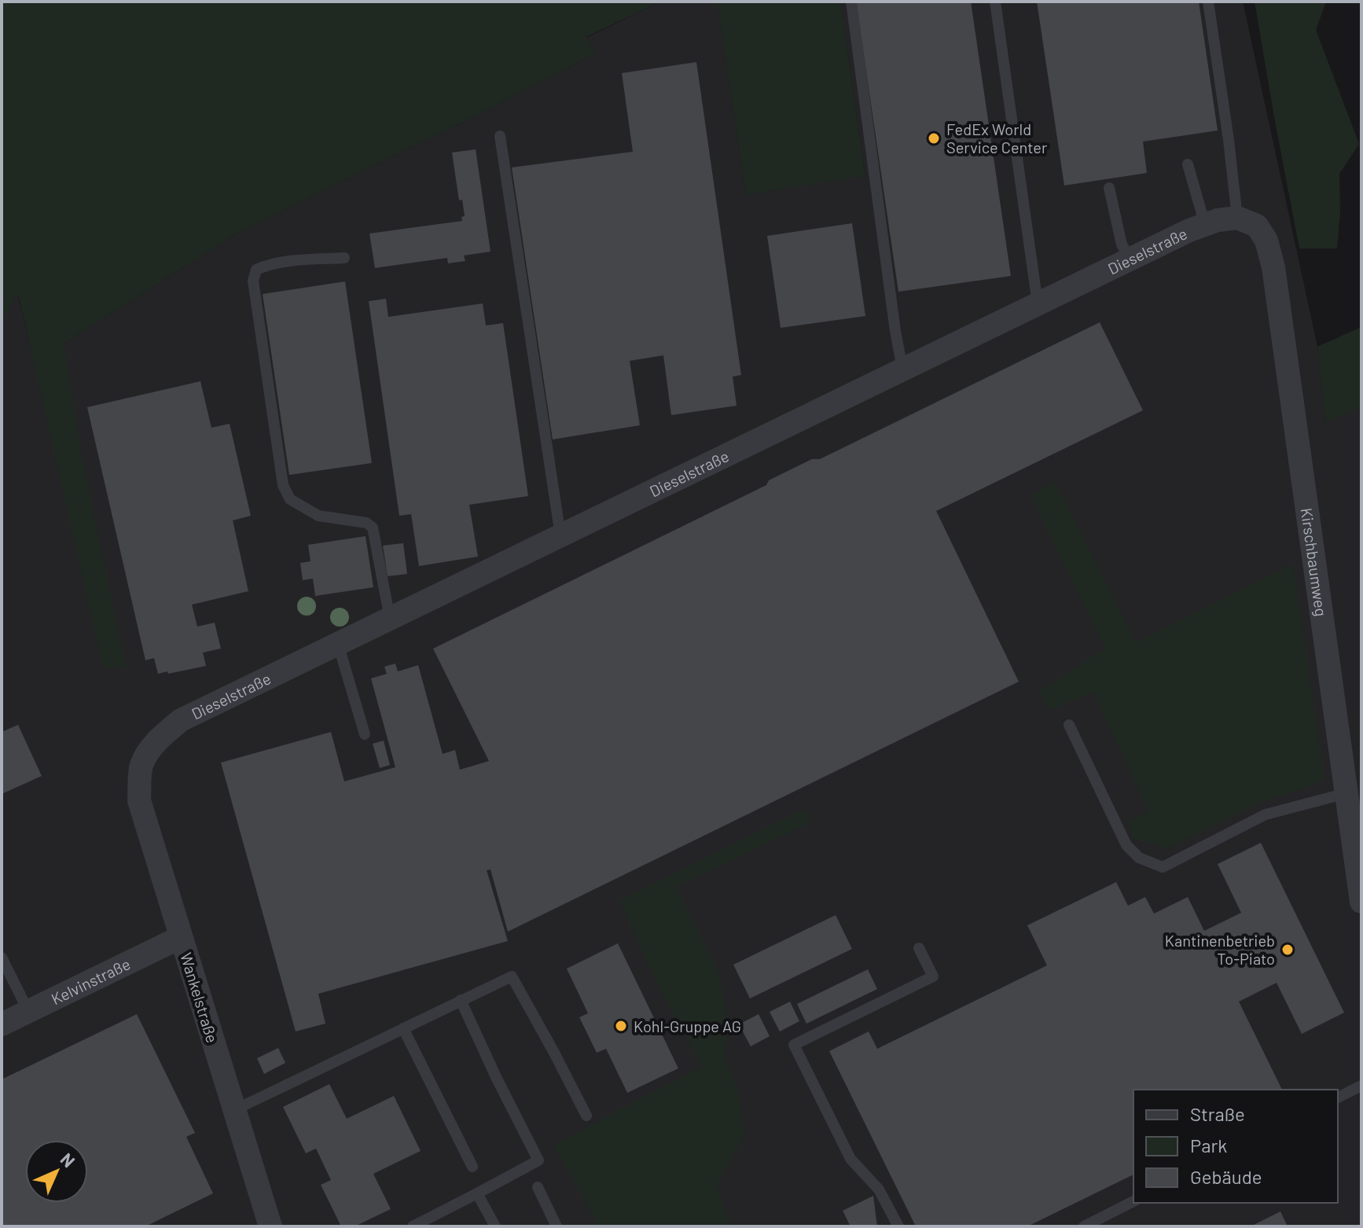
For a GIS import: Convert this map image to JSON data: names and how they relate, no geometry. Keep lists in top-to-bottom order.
{
  "streets": {
    "street": [
      "Dieselstraße",
      "Kirschbaumweg",
      "Kelvinstraße",
      "Wankelstraße"
    ]
  },
  "crossings": [
    ["Dieselstraße", "Kirschbaumweg"],
    ["Dieselstraße", "Wankelstraße"],
    ["Kelvinstraße", "Wankelstraße"]
  ],
  "places": ["FedEx World Service Center", "Kantinenbetrieb To-Piato", "Kohl-Gruppe AG"],
  "legend": ["Straße", "Park", "Gebäude"],
  "north": "top right"
}
